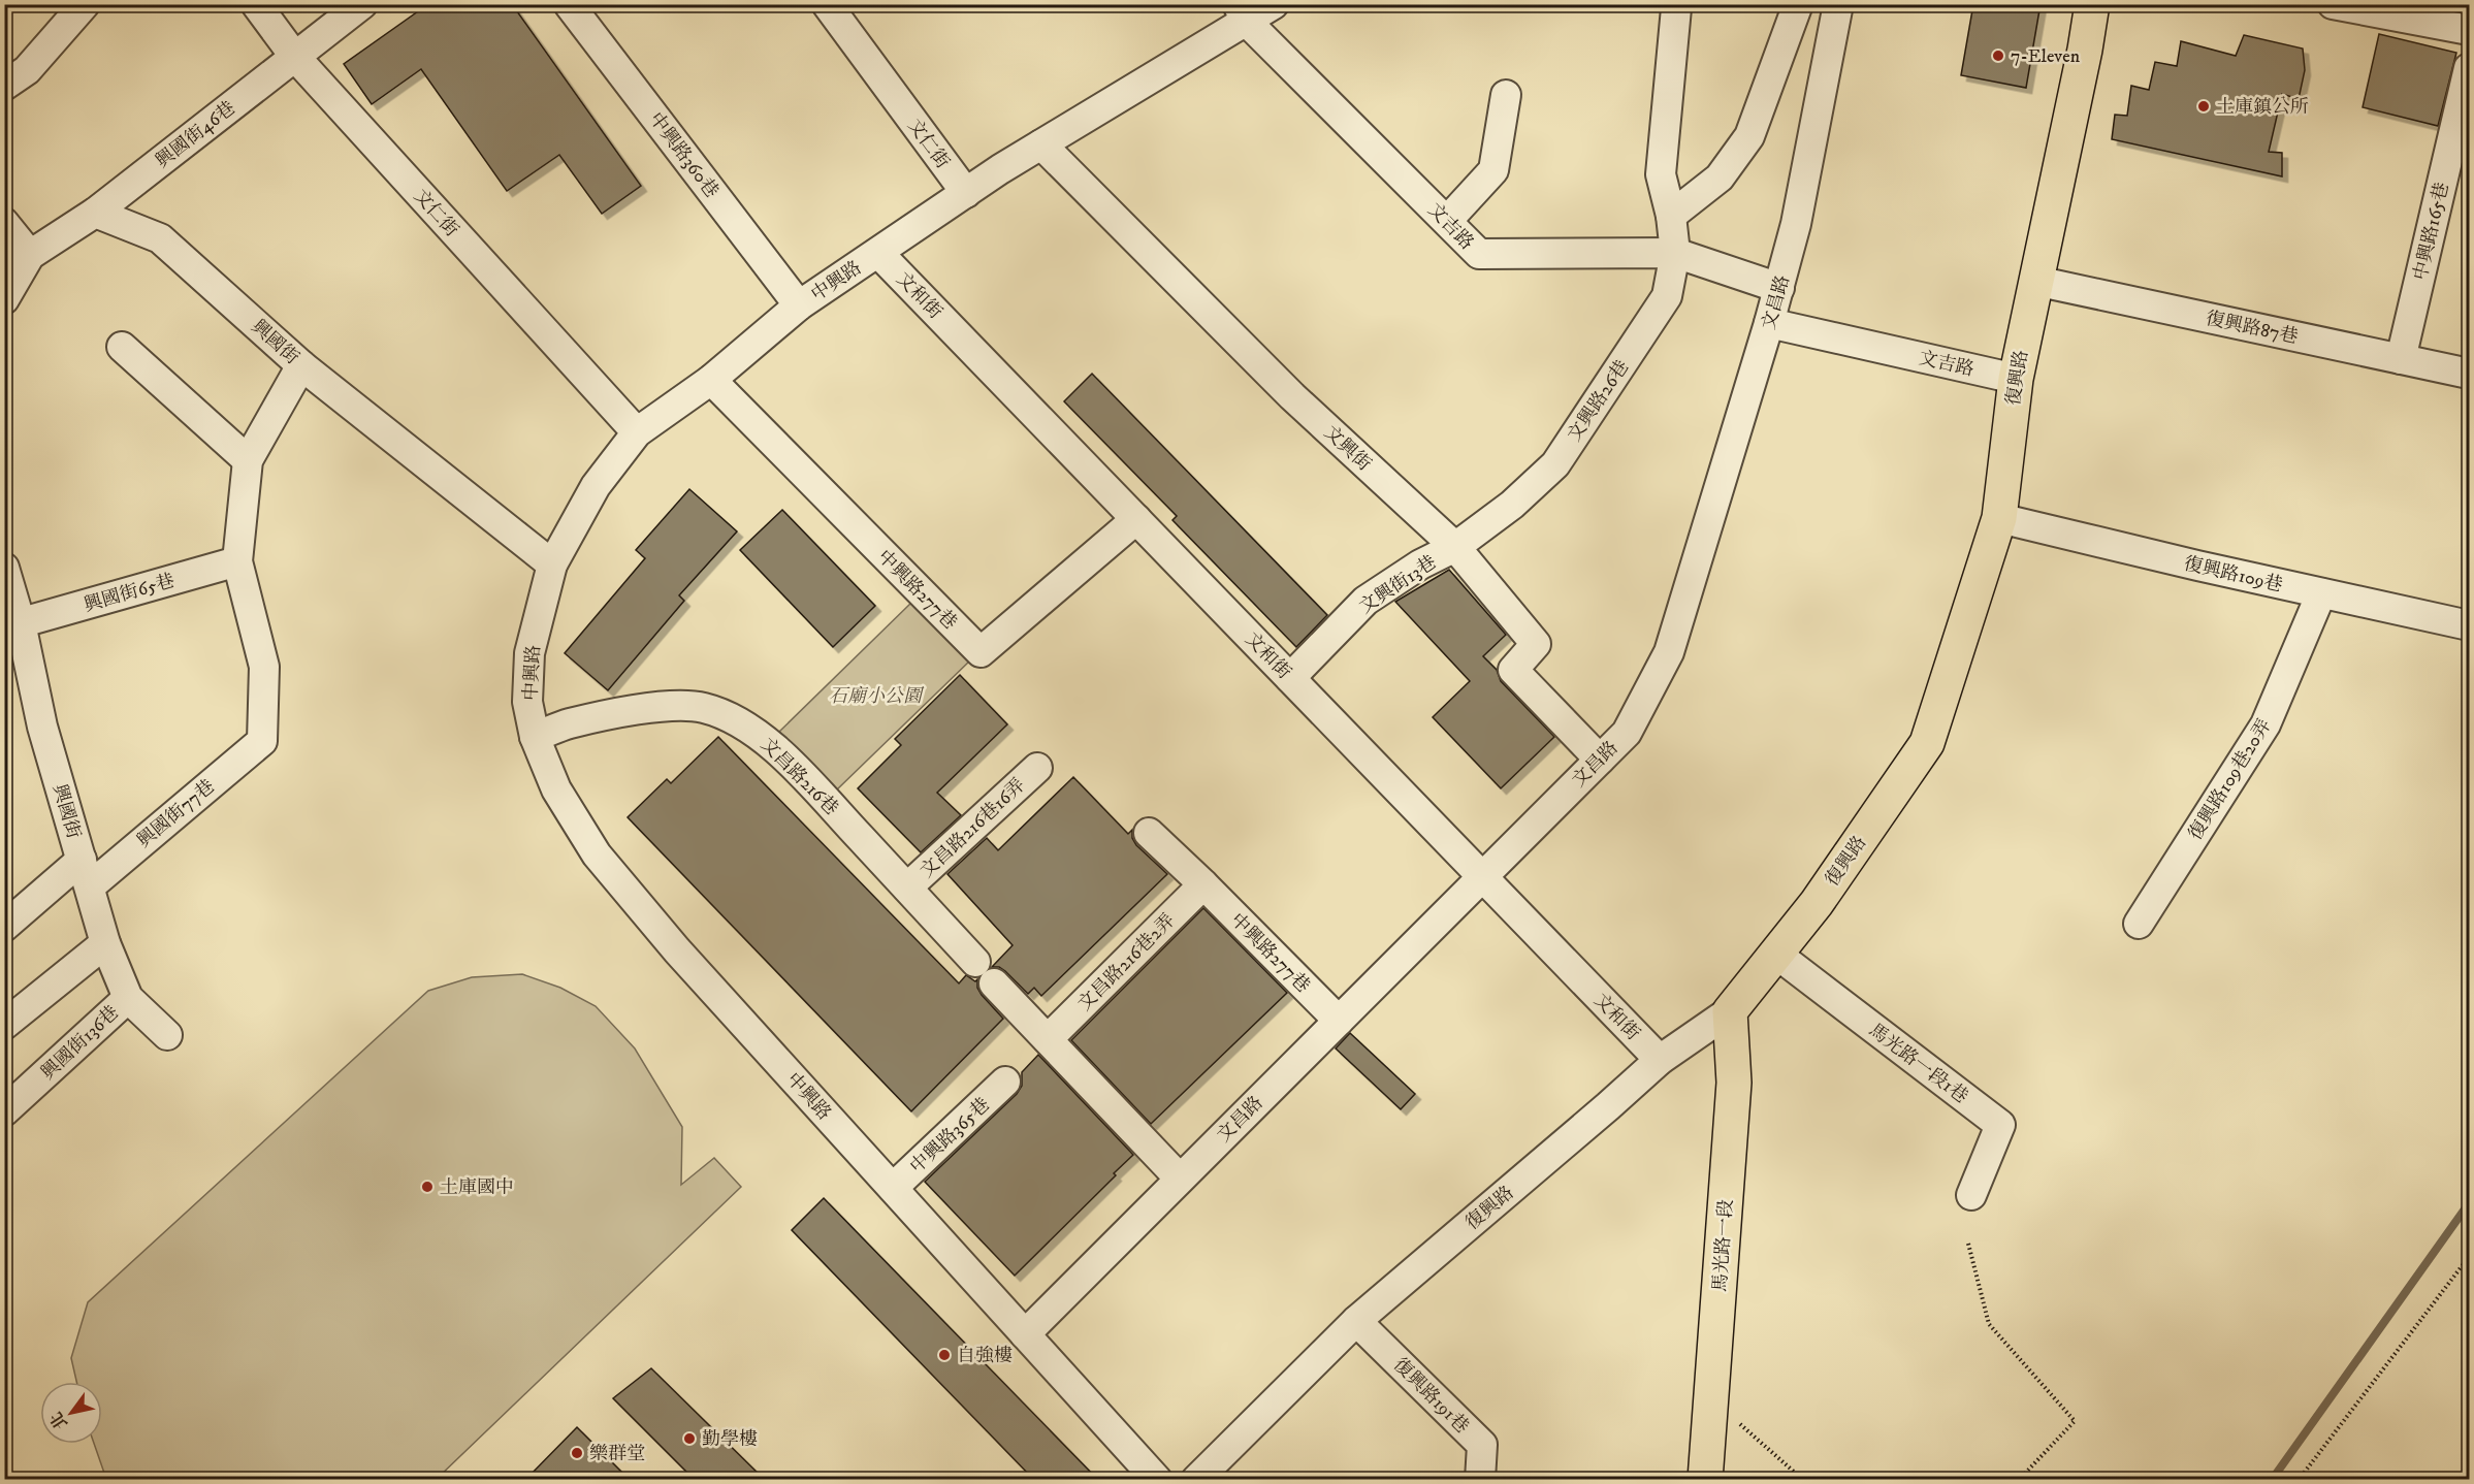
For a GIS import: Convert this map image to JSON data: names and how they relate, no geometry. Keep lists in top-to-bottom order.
{
  "streets": {
    "main road": ["復興路", "馬光路一段"],
    "street": [
      "興國街46巷",
      "文仁街",
      "中興路360巷",
      "文吉路",
      "中興路165巷",
      "中興路",
      "文和街",
      "文昌路",
      "復興路87巷",
      "興國街",
      "文興路26巷",
      "文興街",
      "復興路109巷",
      "文興街13巷",
      "中興路277巷",
      "興國街65巷",
      "文昌路216巷",
      "復興路109巷20弄",
      "興國街77巷",
      "文昌路216巷16弄",
      "文昌路216巷2弄",
      "興國街136巷",
      "馬光路一段1巷",
      "中興路365巷",
      "復興路191巷"
    ]
  },
  "crossings": [
    ["興國街46巷", "文仁街"],
    ["興國街46巷", "興國街"],
    ["文仁街", "中興路"],
    ["中興路360巷", "中興路"],
    ["文吉路", "中興路"],
    ["文吉路", "文昌路"],
    ["文吉路", "復興路"],
    ["文吉路", "文興路26巷"],
    ["中興路165巷", "復興路87巷"],
    ["中興路", "文和街"],
    ["中興路", "文昌路"],
    ["中興路", "興國街"],
    ["中興路", "文興街"],
    ["中興路", "中興路277巷"],
    ["中興路", "文昌路216巷"],
    ["中興路", "中興路365巷"],
    ["文和街", "文昌路"],
    ["文和街", "復興路"],
    ["文和街", "文興街13巷"],
    ["文和街", "中興路277巷"],
    ["文昌路", "文興街"],
    ["文昌路", "中興路277巷"],
    ["文昌路", "文昌路216巷"],
    ["復興路87巷", "復興路"],
    ["興國街", "興國街65巷"],
    ["興國街", "興國街77巷"],
    ["興國街", "興國街136巷"],
    ["復興路", "復興路109巷"],
    ["復興路", "馬光路一段1巷"],
    ["復興路", "馬光路一段"],
    ["復興路", "復興路191巷"],
    ["文興路26巷", "文興街"],
    ["文興路26巷", "文興街13巷"],
    ["文興街", "文興街13巷"],
    ["復興路109巷", "復興路109巷20弄"],
    ["中興路277巷", "文昌路216巷2弄"],
    ["興國街65巷", "興國街77巷"],
    ["文昌路216巷", "文昌路216巷16弄"],
    ["文昌路216巷", "文昌路216巷2弄"]
  ],
  "parks": ["石廟小公園"],
  "places": [
    "7-Eleven",
    "土庫鎮公所",
    "土庫國中",
    "自強樓",
    "勤學樓",
    "樂群堂"
  ],
  "north": "bottom left"
}
